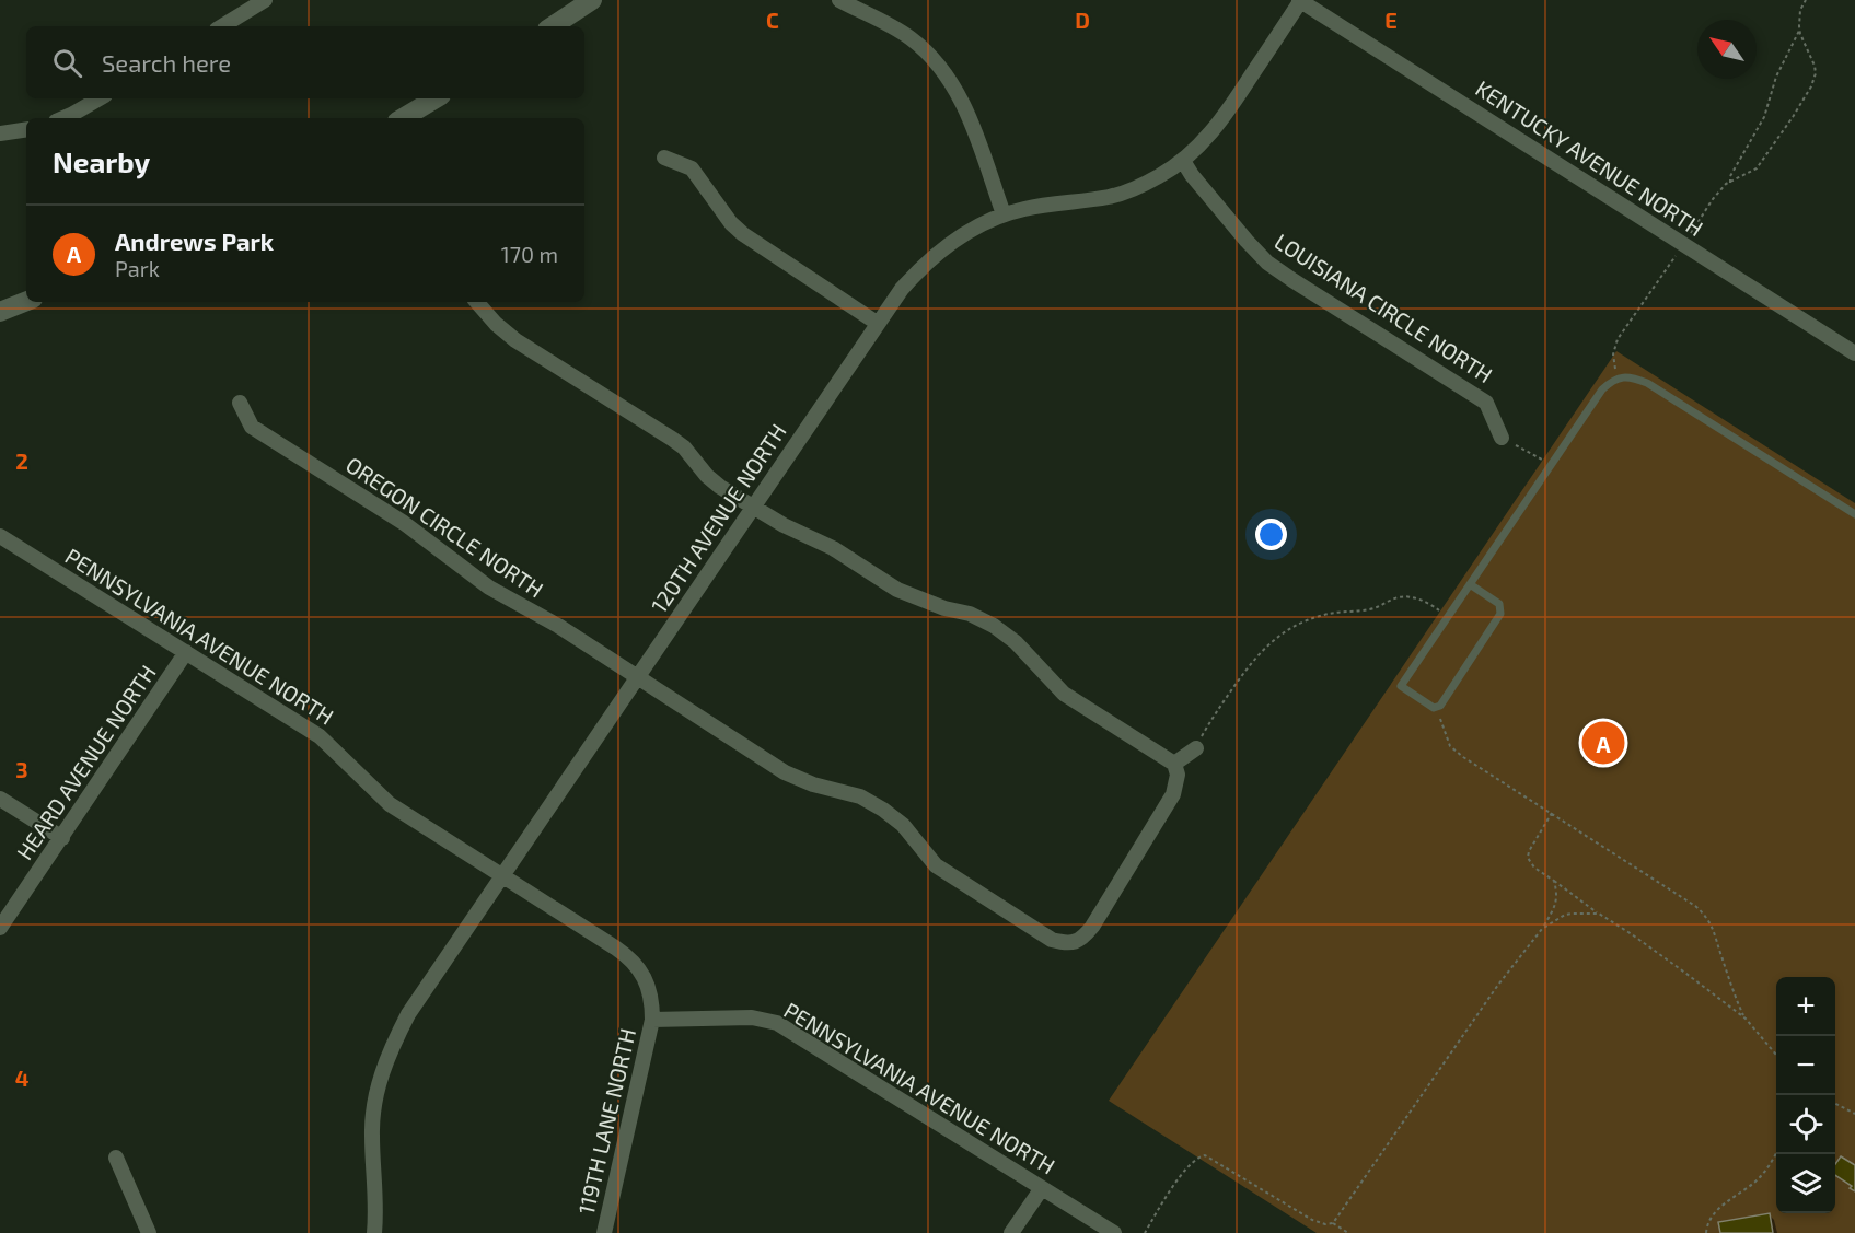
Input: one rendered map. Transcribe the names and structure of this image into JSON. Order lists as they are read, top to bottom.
{
  "streets": {
    "street": [
      "KENTUCKY AVENUE NORTH",
      "LOUISIANA CIRCLE NORTH",
      "120TH AVENUE NORTH",
      "OREGON CIRCLE NORTH",
      "PENNSYLVANIA AVENUE NORTH",
      "HEARD AVENUE NORTH",
      "119TH LANE NORTH"
    ]
  },
  "crossings": [
    ["KENTUCKY AVENUE NORTH", "120TH AVENUE NORTH"],
    ["LOUISIANA CIRCLE NORTH", "120TH AVENUE NORTH"],
    ["120TH AVENUE NORTH", "OREGON CIRCLE NORTH"],
    ["120TH AVENUE NORTH", "PENNSYLVANIA AVENUE NORTH"],
    ["PENNSYLVANIA AVENUE NORTH", "HEARD AVENUE NORTH"],
    ["PENNSYLVANIA AVENUE NORTH", "119TH LANE NORTH"]
  ],
  "north": "top left",
  "page": {
    "search": "Search here",
    "heading": "Nearby",
    "list": [
      {
        "mark": "A",
        "name": "Andrews Park",
        "note": "Park",
        "value": "170 m"
      }
    ],
    "pins": "A",
    "map_buttons": ["+", "−"]
  },
  "grid": {
    "columns": ["C", "D", "E"],
    "rows": ["2", "3", "4"]
  }
}
